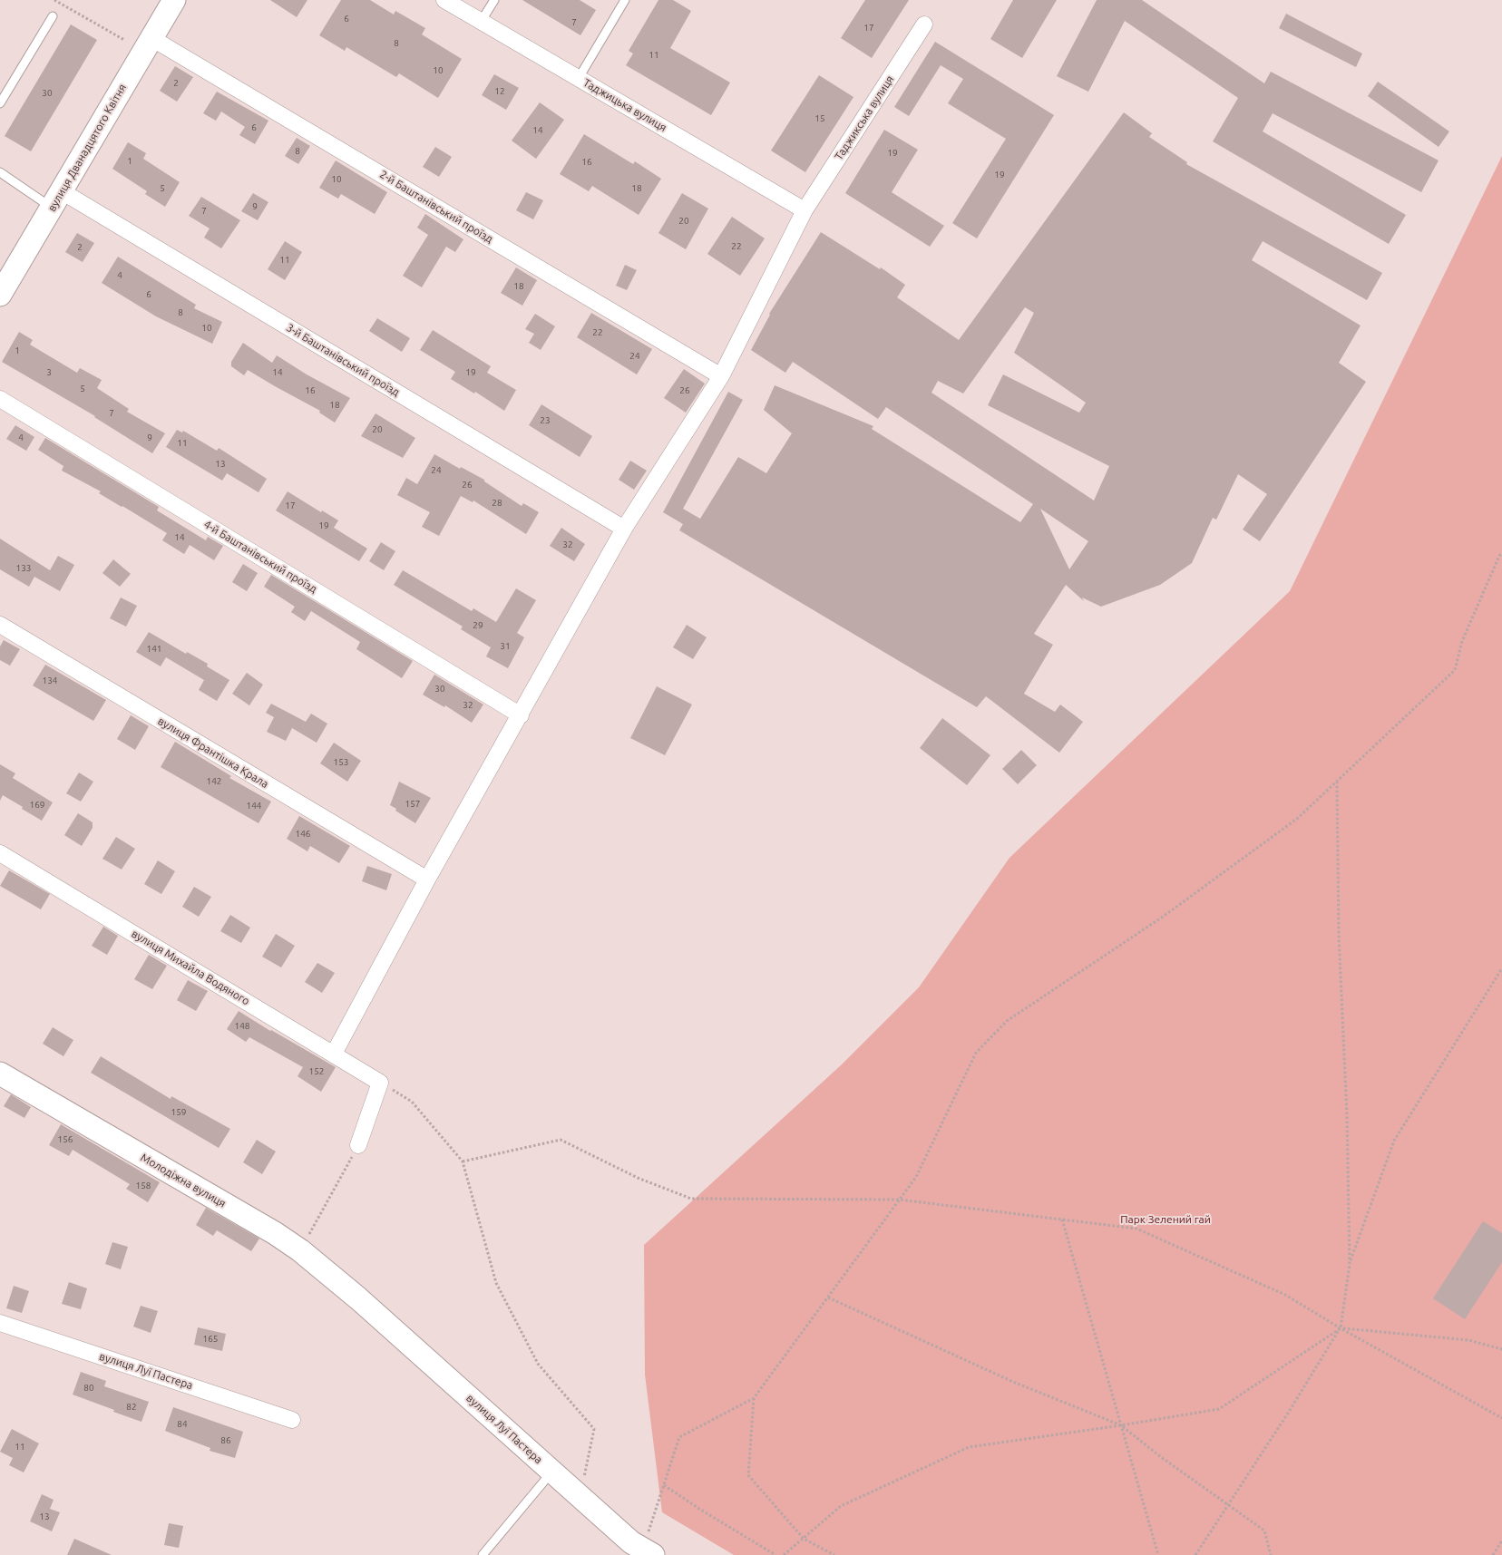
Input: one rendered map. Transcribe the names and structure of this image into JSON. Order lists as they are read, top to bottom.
{
  "streets": {
    "street": [
      "Таджицька вулиця",
      "Таджикська вулиця",
      "вулиця Дванадцятого Квітня",
      "2-й Баштанівський проїзд",
      "3-й Баштанівський проїзд",
      "4-й Баштанівський проїзд",
      "вулиця Франтішка Крала",
      "вулиця Михайла Водяного",
      "Молодіжна вулиця",
      "вулиця Луї Пастера"
    ]
  },
  "crossings": [
    ["Таджицька вулиця", "Таджикська вулиця"],
    ["Таджикська вулиця", "2-й Баштанівський проїзд"],
    ["Таджикська вулиця", "3-й Баштанівський проїзд"],
    ["Таджикська вулиця", "4-й Баштанівський проїзд"],
    ["Таджикська вулиця", "вулиця Франтішка Крала"],
    ["Таджикська вулиця", "вулиця Михайла Водяного"],
    ["вулиця Дванадцятого Квітня", "2-й Баштанівський проїзд"],
    ["вулиця Дванадцятого Квітня", "3-й Баштанівський проїзд"],
    ["Молодіжна вулиця", "вулиця Луї Пастера"]
  ],
  "parks": ["Парк Зелений гай"],
  "house_numbers": [
    "6",
    "7",
    "17",
    "8",
    "11",
    "10",
    "2",
    "12",
    "30",
    "15",
    "6",
    "14",
    "8",
    "19",
    "1",
    "16",
    "19",
    "10",
    "5",
    "18",
    "9",
    "7",
    "20",
    "22",
    "2",
    "11",
    "4",
    "18",
    "6",
    "8",
    "10",
    "22",
    "1",
    "24",
    "3",
    "14",
    "19",
    "5",
    "16",
    "26",
    "18",
    "7",
    "23",
    "20",
    "4",
    "9",
    "11",
    "13",
    "24",
    "26",
    "28",
    "17",
    "19",
    "14",
    "32",
    "133",
    "29",
    "31",
    "141",
    "134",
    "30",
    "32",
    "153",
    "142",
    "157",
    "169",
    "144",
    "146",
    "148",
    "152",
    "159",
    "156",
    "158",
    "165",
    "80",
    "82",
    "84",
    "86",
    "11",
    "13"
  ]
}
